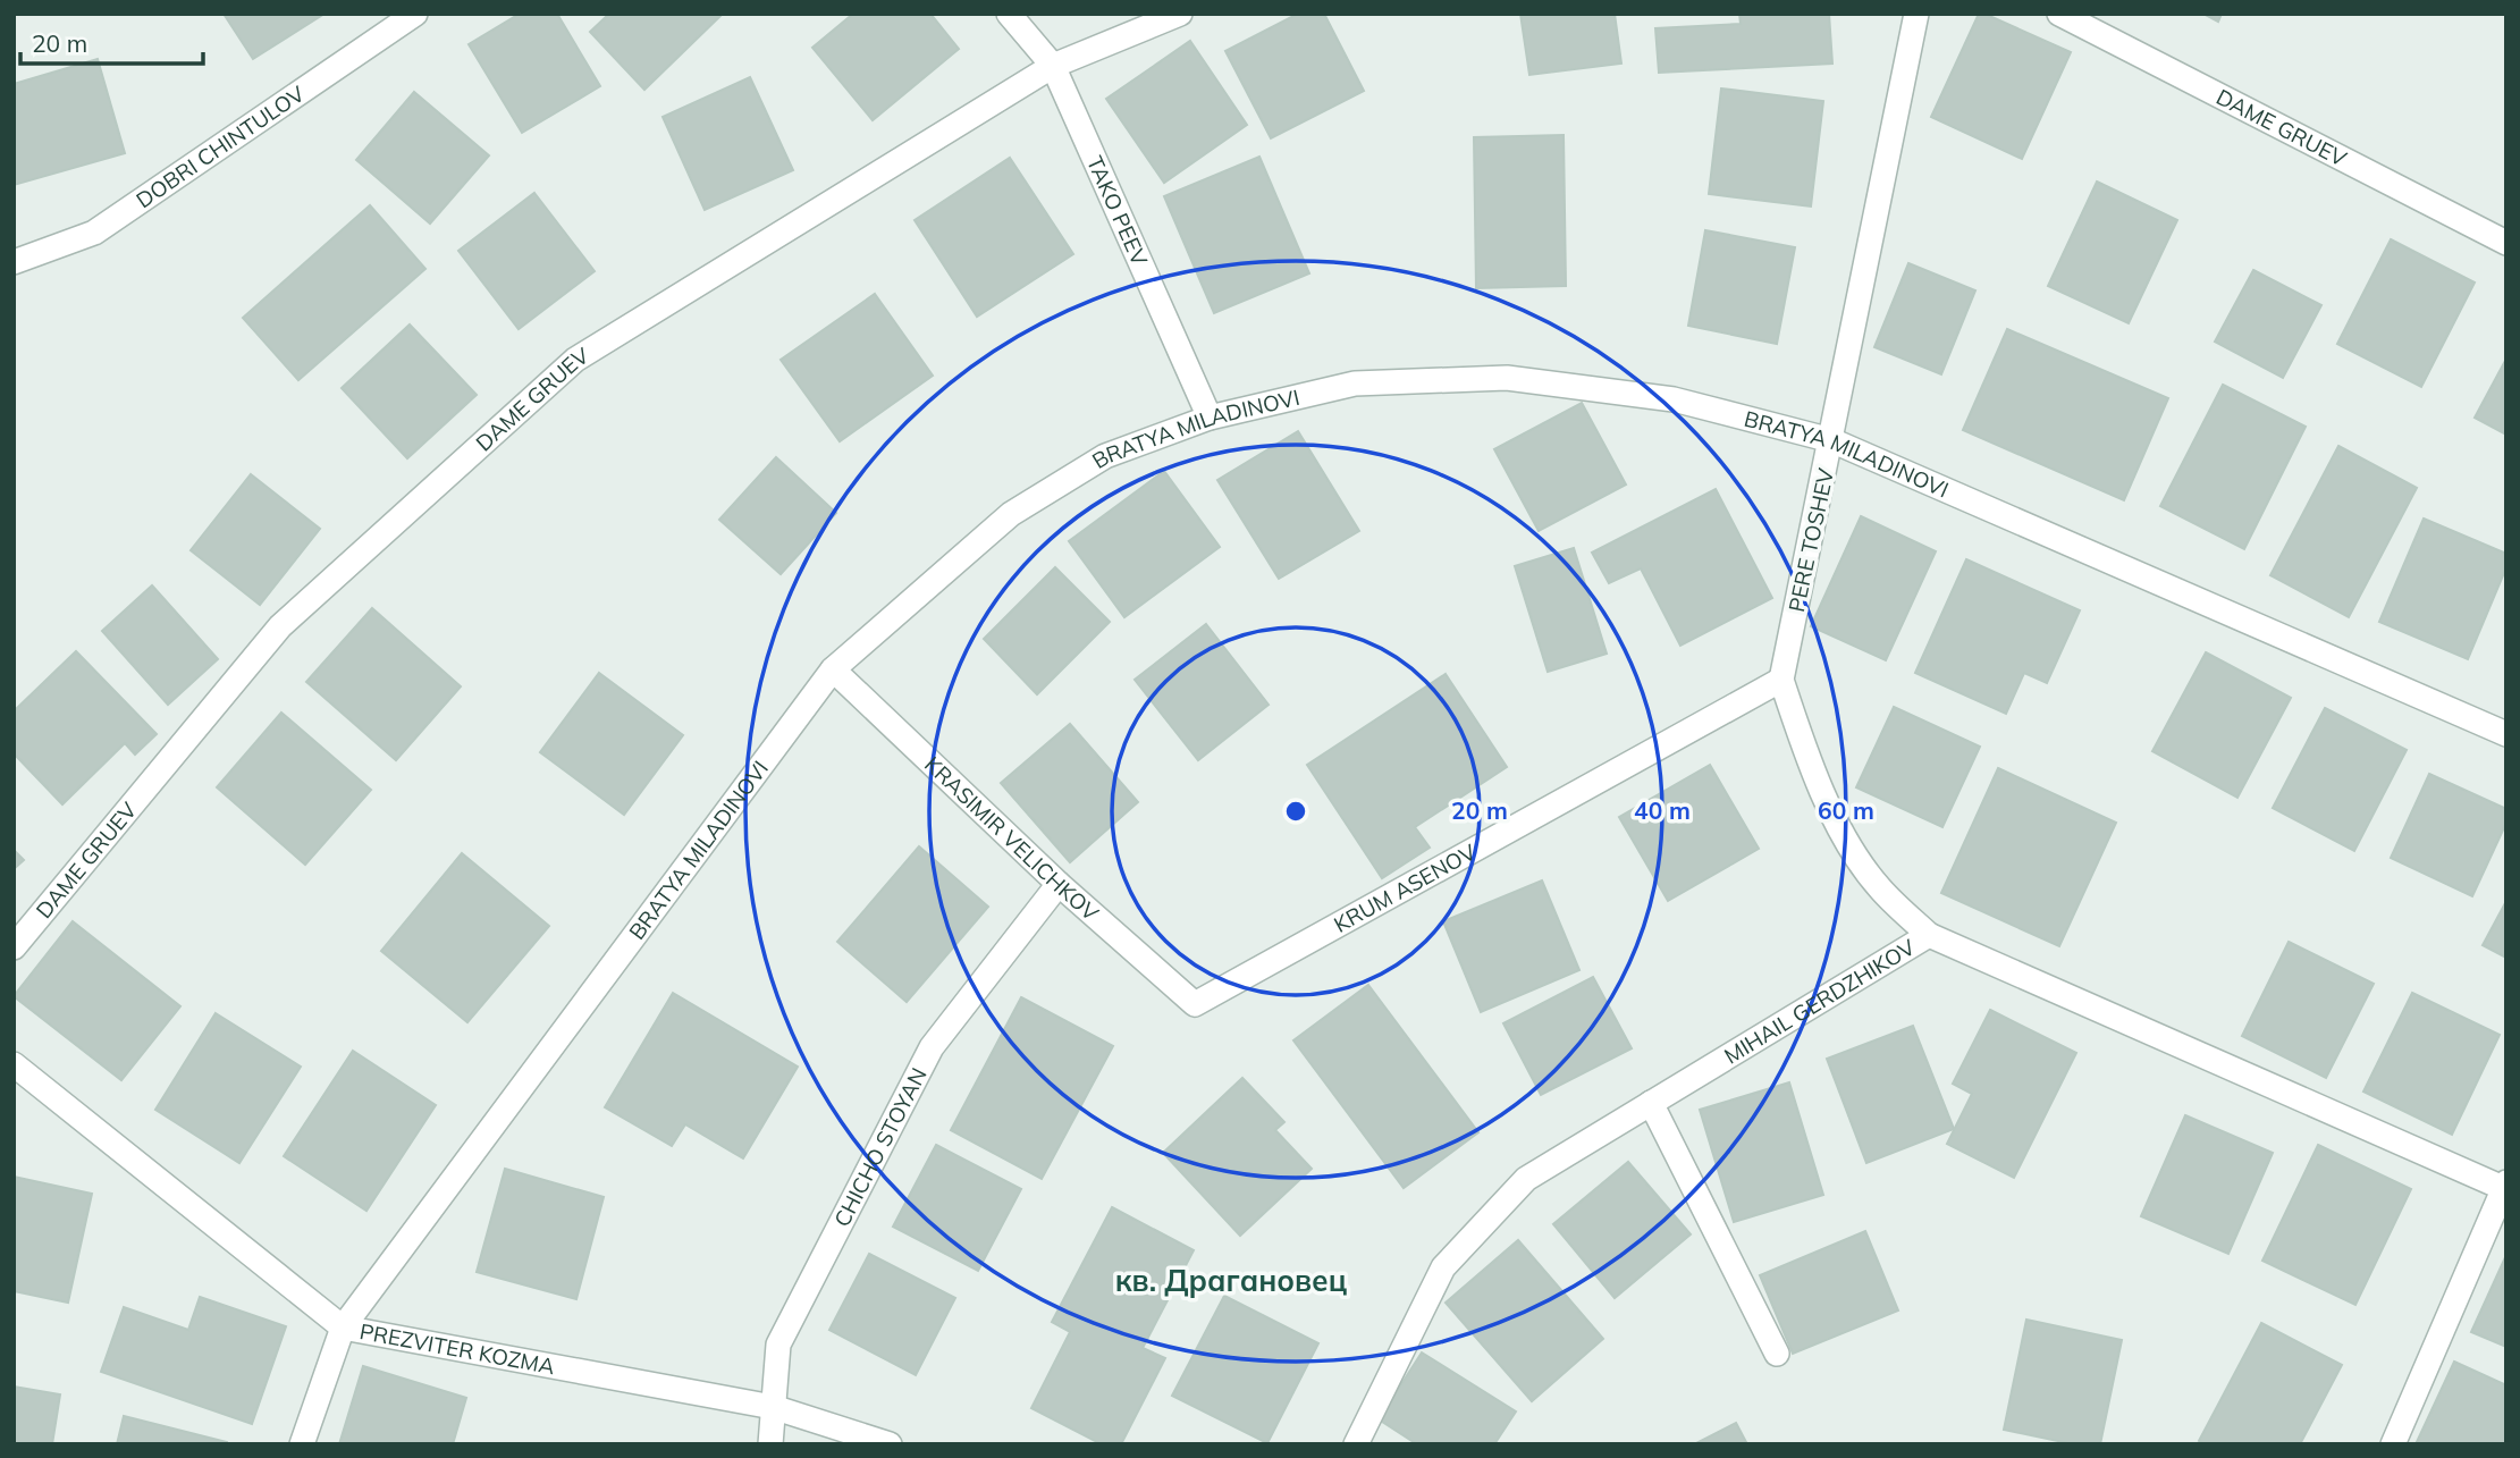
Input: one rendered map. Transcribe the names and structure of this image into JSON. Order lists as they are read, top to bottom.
{
  "streets": {
    "street": [
      "DAME GRUEV",
      "DOBRI CHINTULOV",
      "TAKO PEEV",
      "BRATYA MILADINOVI",
      "PERE TOSHEV",
      "KRASIMIR VELICHKOV",
      "KRUM ASENOV",
      "MIHAIL GERDZHIKOV",
      "CHICHO STOYAN",
      "PREZVITER KOZMA"
    ]
  },
  "crossings": [
    ["DAME GRUEV", "TAKO PEEV"],
    ["TAKO PEEV", "BRATYA MILADINOVI"],
    ["BRATYA MILADINOVI", "PERE TOSHEV"],
    ["BRATYA MILADINOVI", "KRASIMIR VELICHKOV"],
    ["BRATYA MILADINOVI", "PREZVITER KOZMA"],
    ["PERE TOSHEV", "KRUM ASENOV"],
    ["KRASIMIR VELICHKOV", "KRUM ASENOV"],
    ["KRASIMIR VELICHKOV", "CHICHO STOYAN"],
    ["CHICHO STOYAN", "PREZVITER KOZMA"]
  ],
  "districts": ["кв. Драгановец"],
  "scale_bar": "20 m",
  "rings": ["20 m", "40 m", "60 m"]
}
